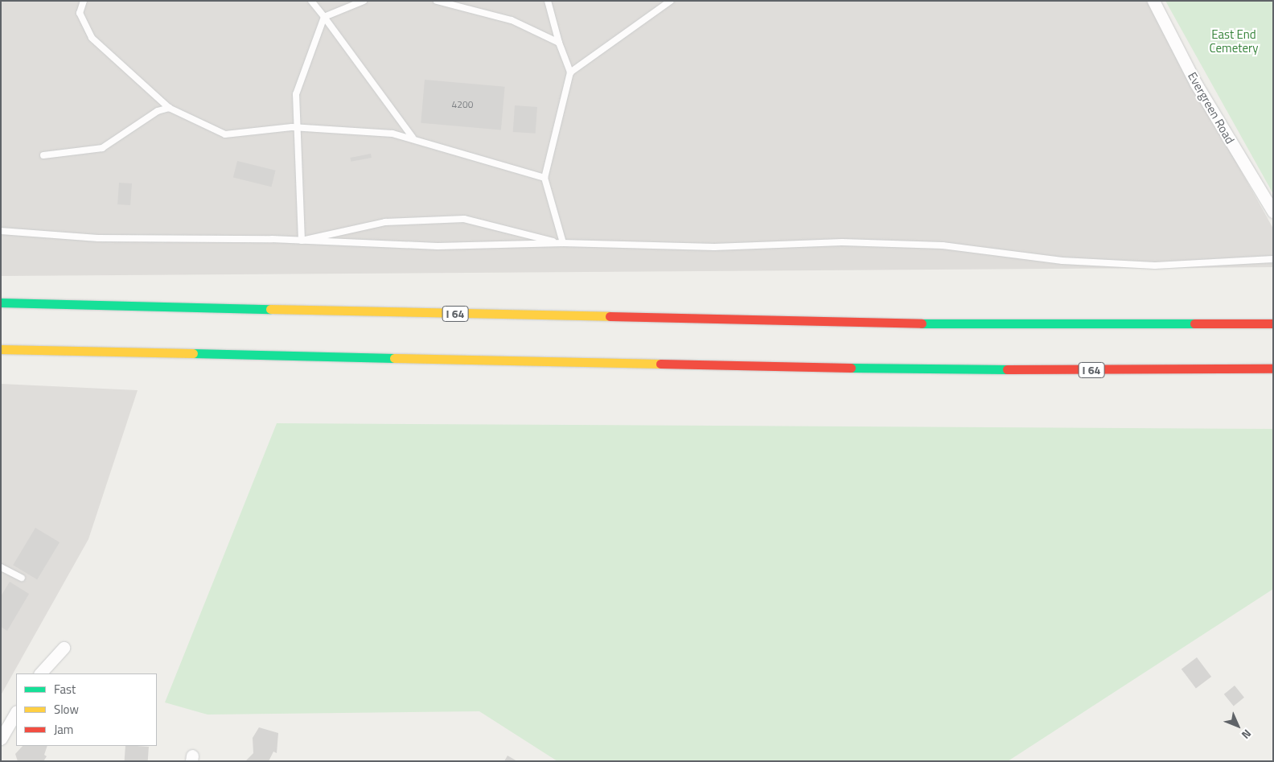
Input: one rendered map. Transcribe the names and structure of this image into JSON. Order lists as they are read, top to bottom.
{
  "streets": {
    "highway": ["I 64"],
    "street": ["Evergreen Road"]
  },
  "parks": ["East End Cemetery"],
  "house_numbers": ["4200"],
  "legend": ["Fast", "Slow", "Jam"],
  "north": "bottom right"
}
